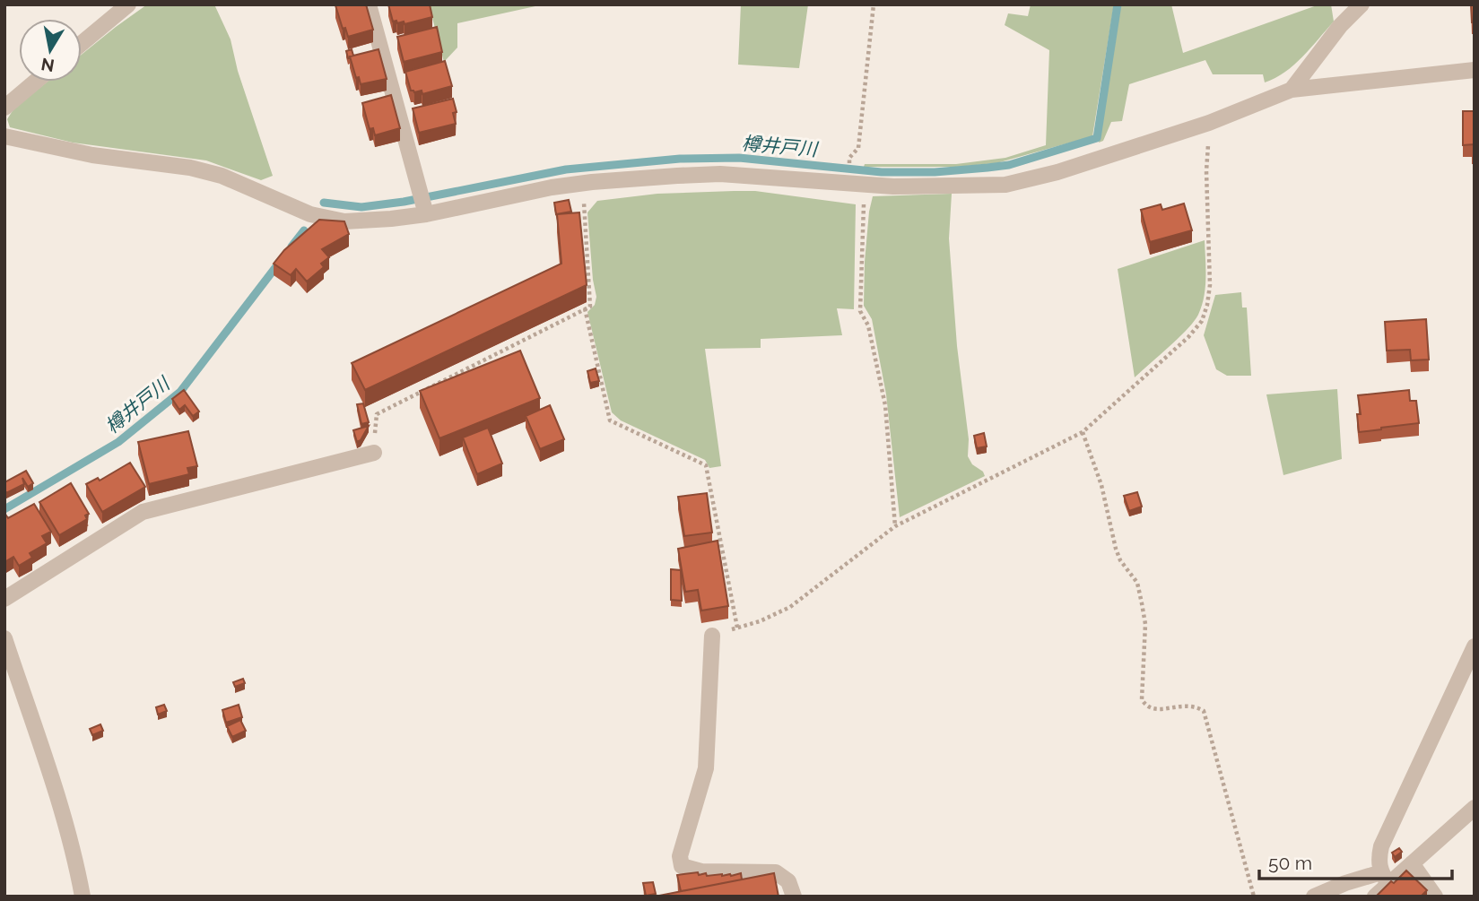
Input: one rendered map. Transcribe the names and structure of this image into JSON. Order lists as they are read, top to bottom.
{
  "water": ["樽井戸川"],
  "scale_bar": "50 m",
  "north": "bottom"
}
